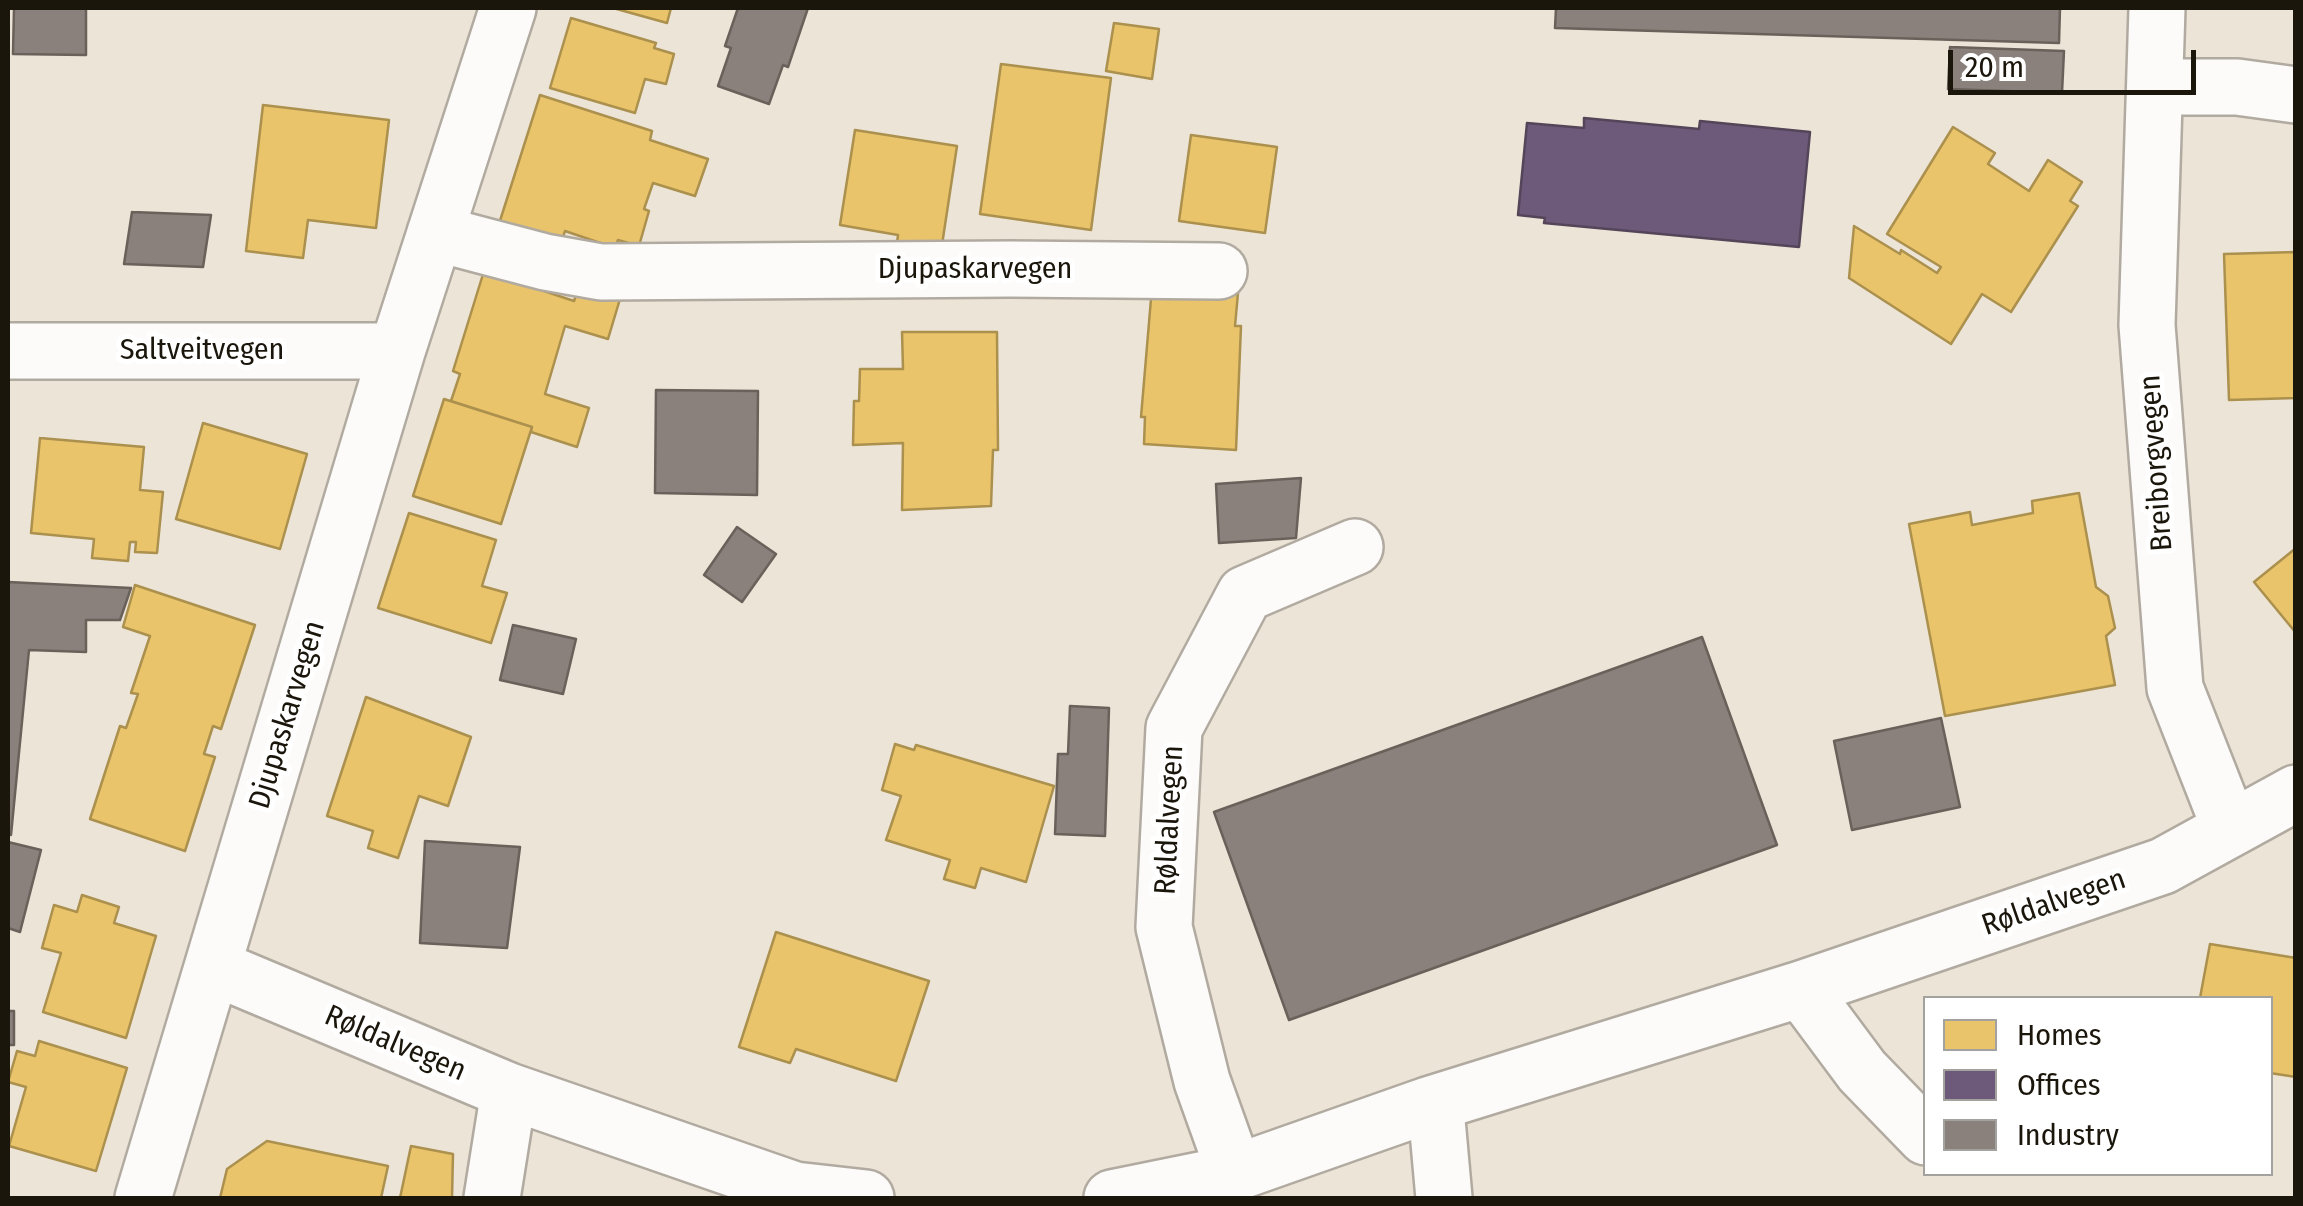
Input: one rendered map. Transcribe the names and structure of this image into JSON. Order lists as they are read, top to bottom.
{
  "streets": {
    "street": [
      "Djupaskarvegen",
      "Saltveitvegen",
      "Breiborgvegen",
      "Røldalvegen"
    ]
  },
  "crossings": [
    ["Djupaskarvegen", "Saltveitvegen"],
    ["Djupaskarvegen", "Røldalvegen"],
    ["Breiborgvegen", "Røldalvegen"]
  ],
  "legend": ["Homes", "Offices", "Industry"],
  "scale_bar": "20 m"
}
